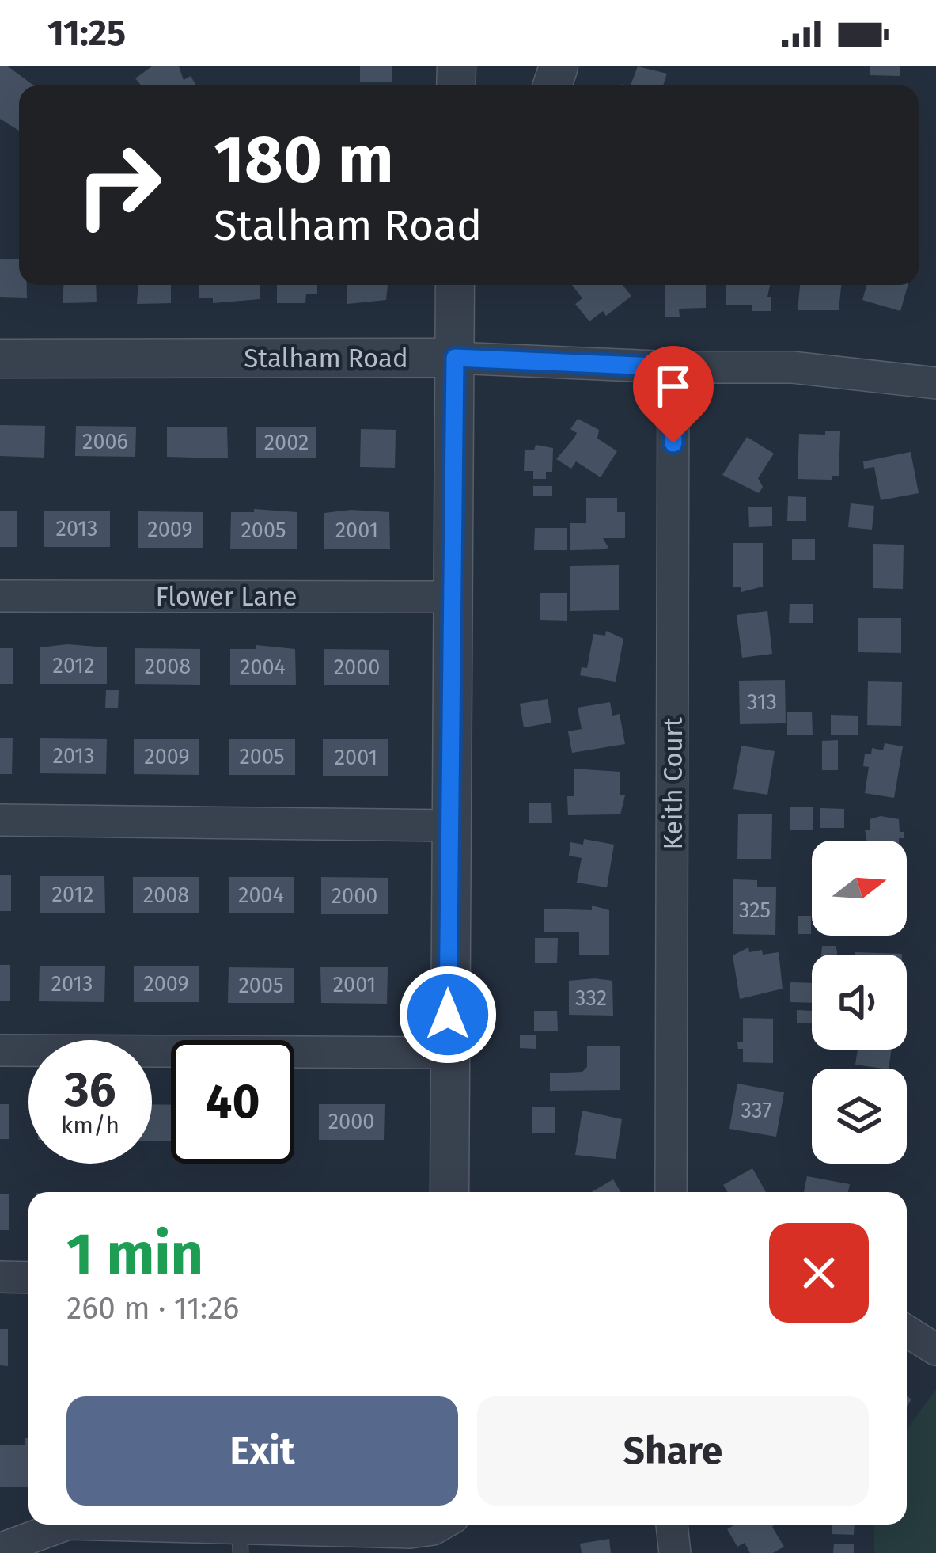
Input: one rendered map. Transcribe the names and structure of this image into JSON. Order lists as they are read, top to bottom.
{
  "streets": {
    "street": ["Stalham Road", "Flower Lane", "Keith Court"]
  },
  "crossings": [
    ["Stalham Road", "Keith Court"]
  ],
  "house_numbers": [
    "2006",
    "2002",
    "2013",
    "2009",
    "2005",
    "2001",
    "2012",
    "2008",
    "2004",
    "2000",
    "313",
    "2013",
    "2009",
    "2005",
    "2001",
    "2012",
    "2008",
    "2004",
    "2000",
    "325",
    "2013",
    "2009",
    "2001",
    "2005",
    "332",
    "337",
    "2000"
  ],
  "north": "right",
  "page": {
    "status": "11:25",
    "turn": ["180 m", "Stalham Road"],
    "speed": "36 km/h",
    "limit": "40",
    "heading": ["1 min", "260 m · 11:26"],
    "buttons": ["Exit", "Share"]
  }
}
